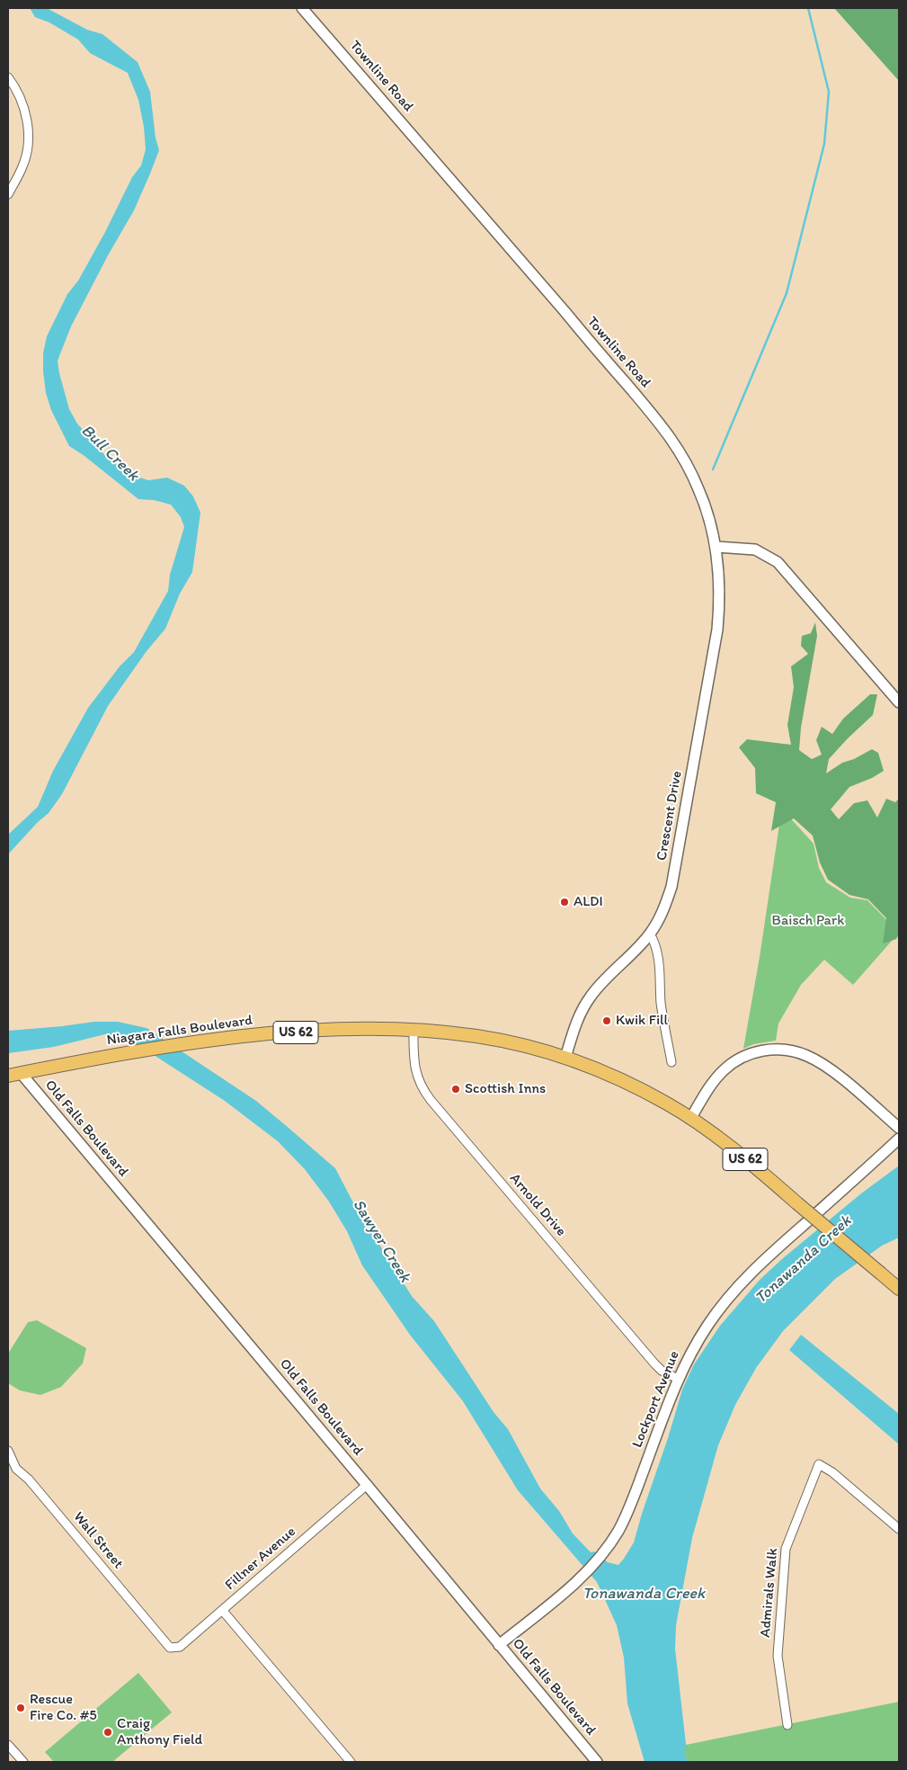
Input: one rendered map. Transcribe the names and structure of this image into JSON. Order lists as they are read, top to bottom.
{
  "streets": {
    "main road": ["Niagara Falls Boulevard", "US 62"],
    "street": [
      "Townline Road",
      "Crescent Drive",
      "Old Falls Boulevard",
      "Arnold Drive",
      "Lockport Avenue",
      "Wall Street",
      "Fillner Avenue",
      "Admirals Walk"
    ]
  },
  "crossings": [
    ["Townline Road", "Crescent Drive"],
    ["Crescent Drive", "Niagara Falls Boulevard"],
    ["Niagara Falls Boulevard", "Old Falls Boulevard"],
    ["Niagara Falls Boulevard", "Arnold Drive"],
    ["Old Falls Boulevard", "Lockport Avenue"],
    ["Old Falls Boulevard", "Fillner Avenue"],
    ["Arnold Drive", "Lockport Avenue"],
    ["Wall Street", "Fillner Avenue"]
  ],
  "water": ["Bull Creek", "Sawyer Creek", "Tonawanda Creek"],
  "parks": ["Baisch Park"],
  "places": [
    "ALDI",
    "Kwik Fill",
    "Scottish Inns",
    "Rescue Fire Co. #5",
    "Craig Anthony Field"
  ]
}
